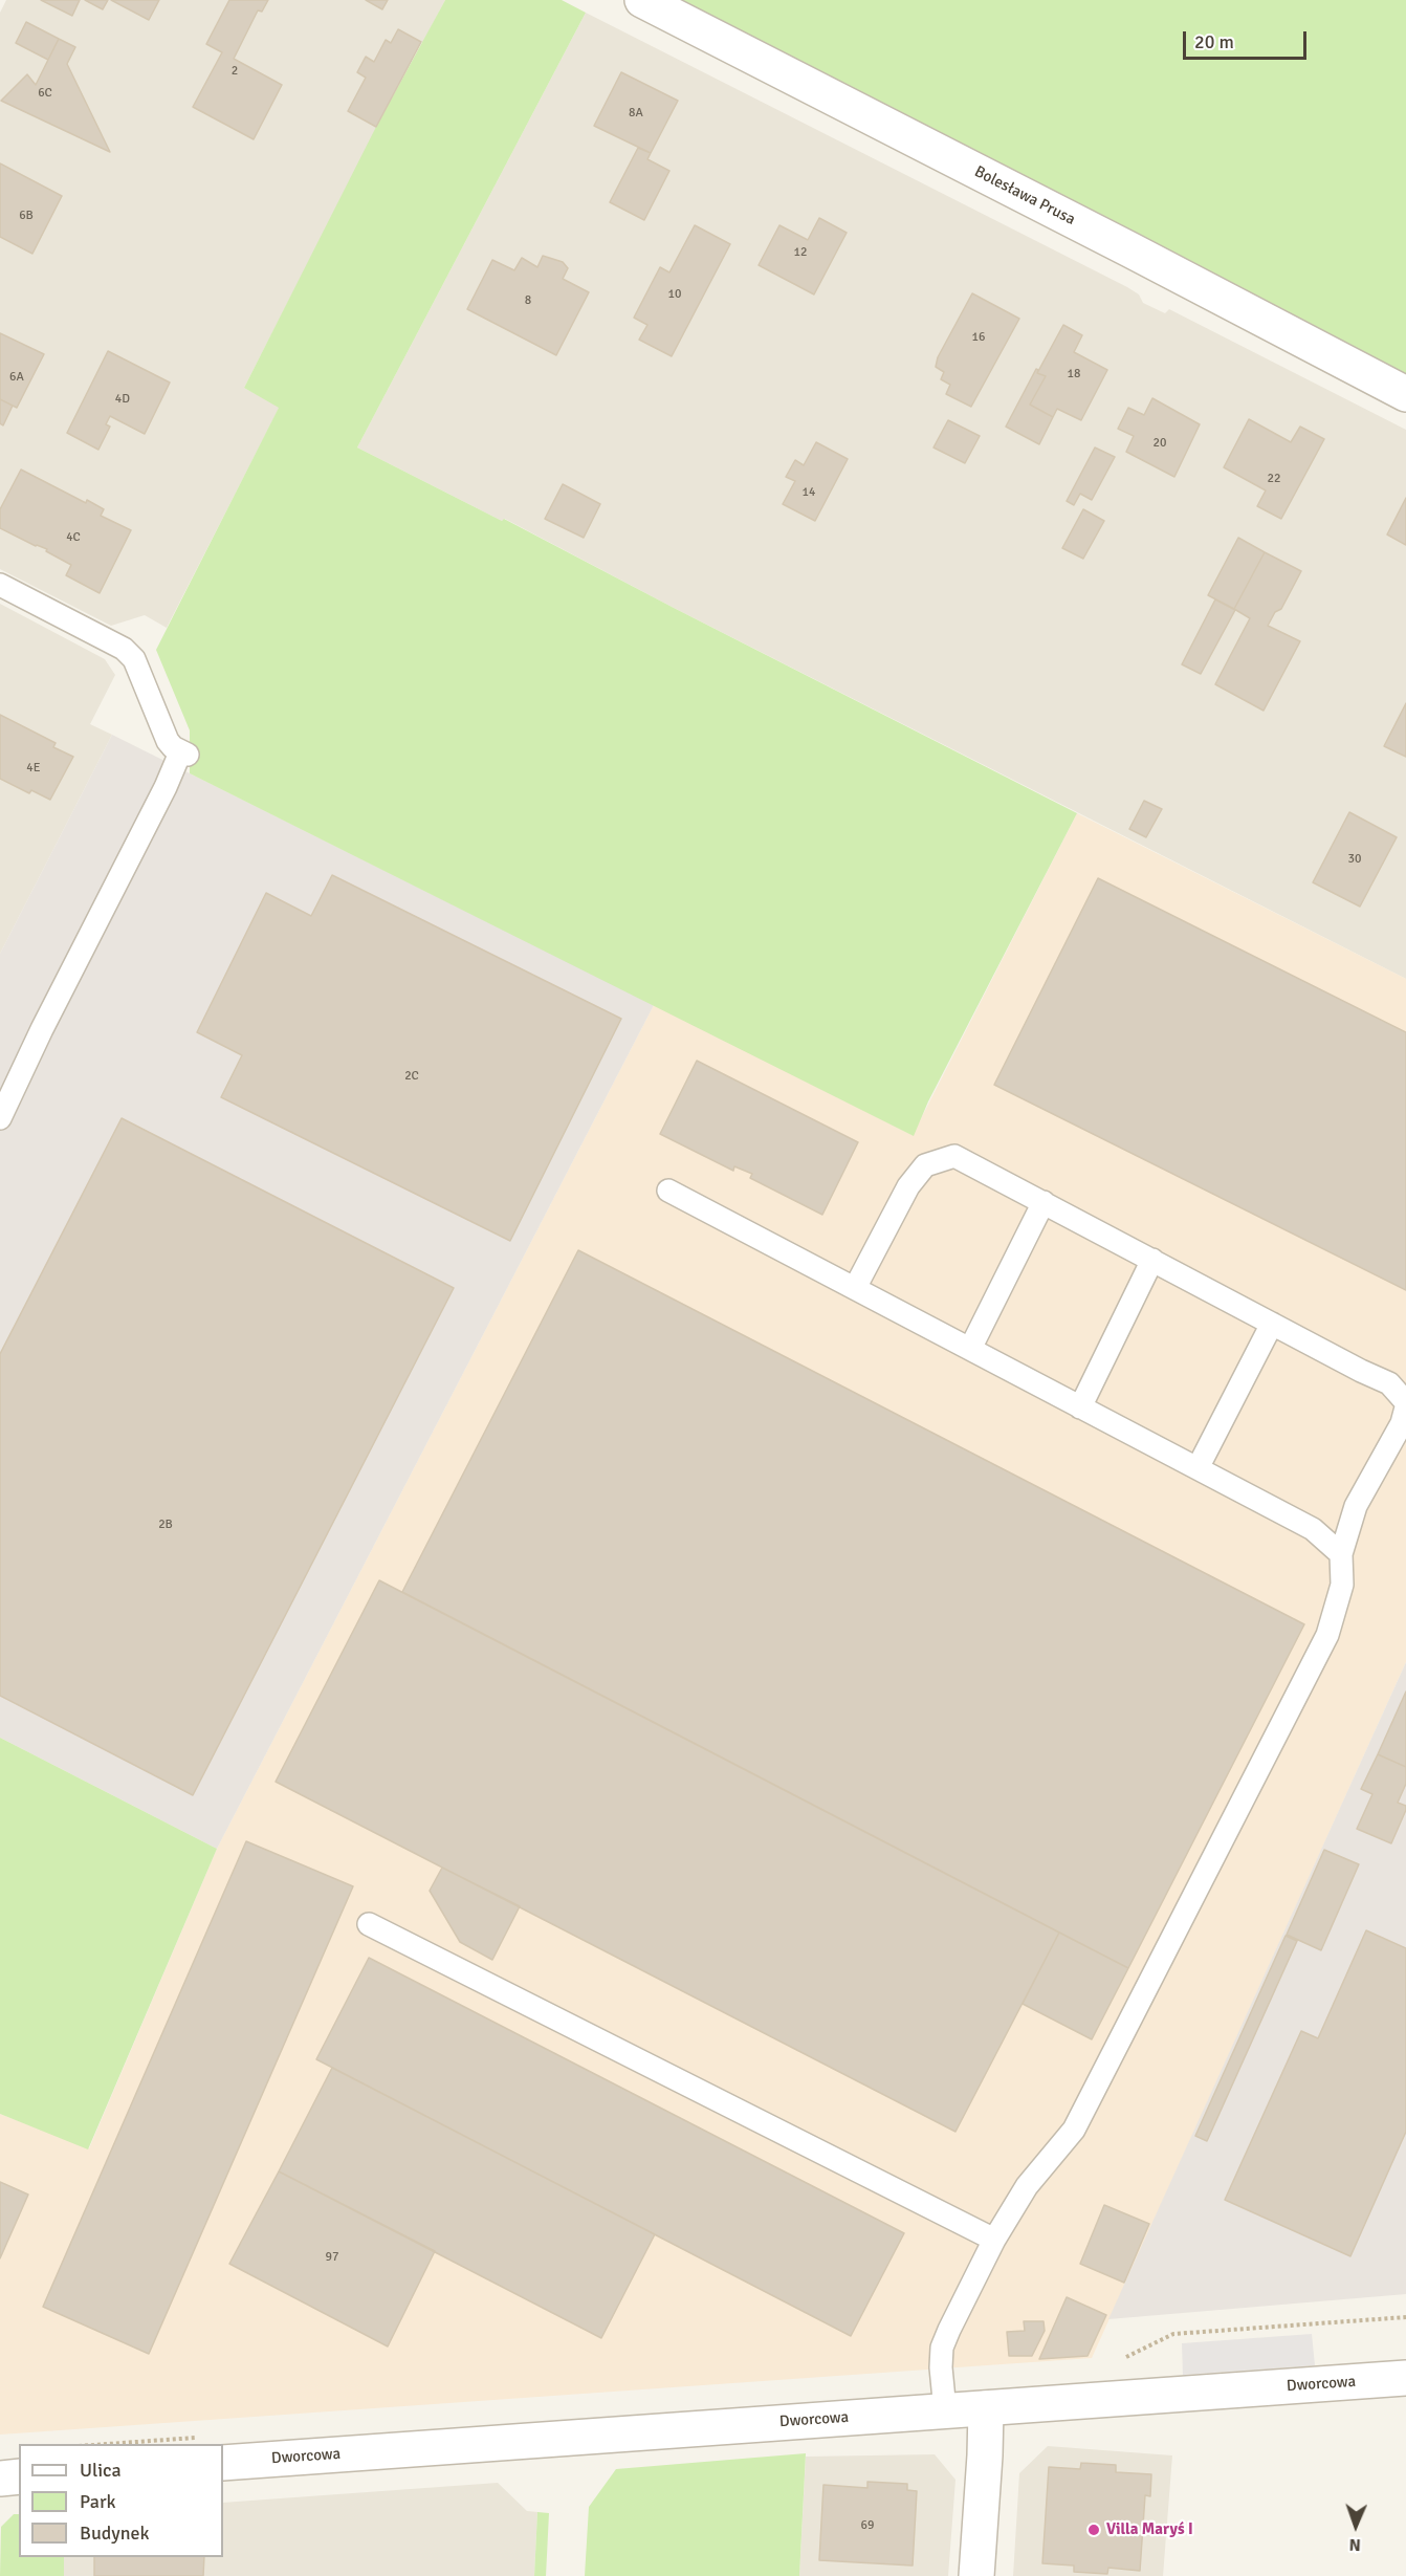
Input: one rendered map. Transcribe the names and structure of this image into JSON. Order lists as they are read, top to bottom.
{
  "streets": {
    "street": ["Bolesława Prusa", "Dworcowa"]
  },
  "places": ["Villa Maryś I"],
  "house_numbers": [
    "2",
    "6C",
    "8A",
    "6B",
    "12",
    "10",
    "8",
    "16",
    "18",
    "6A",
    "4D",
    "20",
    "22",
    "14",
    "4C",
    "4E",
    "30",
    "2C",
    "2B",
    "97",
    "69"
  ],
  "legend": ["Ulica", "Park", "Budynek"],
  "scale_bar": "20 m",
  "north": "bottom"
}
